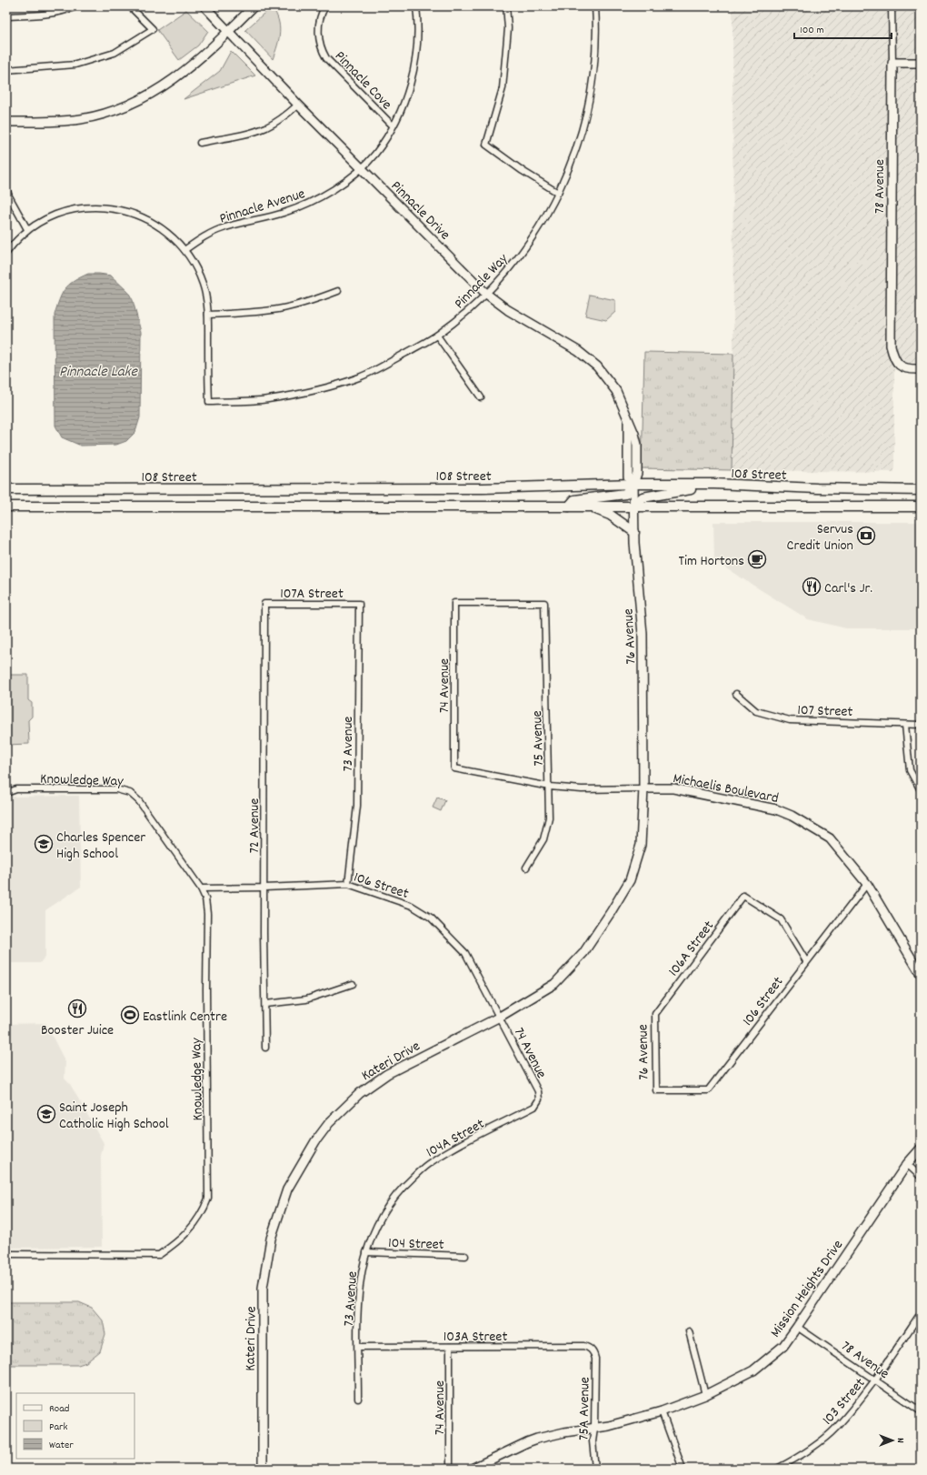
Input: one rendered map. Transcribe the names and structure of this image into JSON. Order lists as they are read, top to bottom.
{
  "streets": {
    "main road": ["108 Street"],
    "street": [
      "Pinnacle Cove",
      "78 Avenue",
      "Pinnacle Avenue",
      "Pinnacle Drive",
      "Pinnacle Way",
      "107A Street",
      "76 Avenue",
      "74 Avenue",
      "107 Street",
      "75 Avenue",
      "73 Avenue",
      "Knowledge Way",
      "Michaelis Boulevard",
      "72 Avenue",
      "106 Street",
      "106A Street",
      "Kateri Drive",
      "104A Street",
      "104 Street",
      "Mission Heights Drive",
      "103A Street",
      "103 Street",
      "75A Avenue"
    ]
  },
  "crossings": [
    ["Pinnacle Cove", "Pinnacle Avenue"],
    ["78 Avenue", "Mission Heights Drive"],
    ["78 Avenue", "103 Street"],
    ["Pinnacle Avenue", "Pinnacle Drive"],
    ["Pinnacle Drive", "Pinnacle Way"],
    ["Pinnacle Drive", "108 Street"],
    ["Pinnacle Drive", "76 Avenue"],
    ["108 Street", "76 Avenue"],
    ["107A Street", "73 Avenue"],
    ["107A Street", "72 Avenue"],
    ["76 Avenue", "Michaelis Boulevard"],
    ["76 Avenue", "106 Street"],
    ["76 Avenue", "106A Street"],
    ["76 Avenue", "Kateri Drive"],
    ["74 Avenue", "75 Avenue"],
    ["74 Avenue", "106 Street"],
    ["74 Avenue", "Kateri Drive"],
    ["74 Avenue", "104A Street"],
    ["74 Avenue", "103A Street"],
    ["73 Avenue", "106 Street"],
    ["73 Avenue", "104A Street"],
    ["73 Avenue", "104 Street"],
    ["73 Avenue", "103A Street"],
    ["Knowledge Way", "106 Street"],
    ["Michaelis Boulevard", "106 Street"],
    ["Michaelis Boulevard", "Kateri Drive"],
    ["72 Avenue", "106 Street"],
    ["106 Street", "106A Street"],
    ["106 Street", "Kateri Drive"],
    ["Mission Heights Drive", "75A Avenue"],
    ["103A Street", "75A Avenue"]
  ],
  "water": ["Pinnacle Lake"],
  "places": {
    "bank": ["Servus Credit Union"],
    "cafe": ["Tim Hortons"],
    "restaurant": ["Carl's Jr.", "Booster Juice"],
    "school or university": ["Charles Spencer High School", "Saint Joseph Catholic High School"],
    "sports": ["Eastlink Centre"]
  },
  "legend": ["Road", "Park", "Water"],
  "scale_bar": "100 m",
  "north": "right"
}
